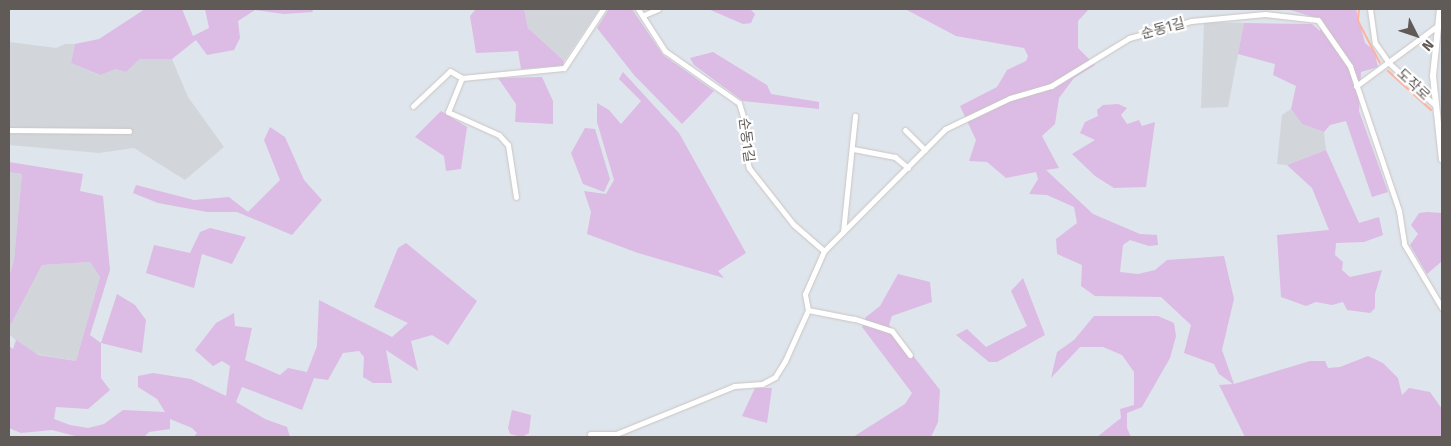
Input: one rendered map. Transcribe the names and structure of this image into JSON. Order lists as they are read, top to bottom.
{
  "streets": {
    "street": ["순동1길", "도작로"]
  },
  "north": "bottom right"
}
